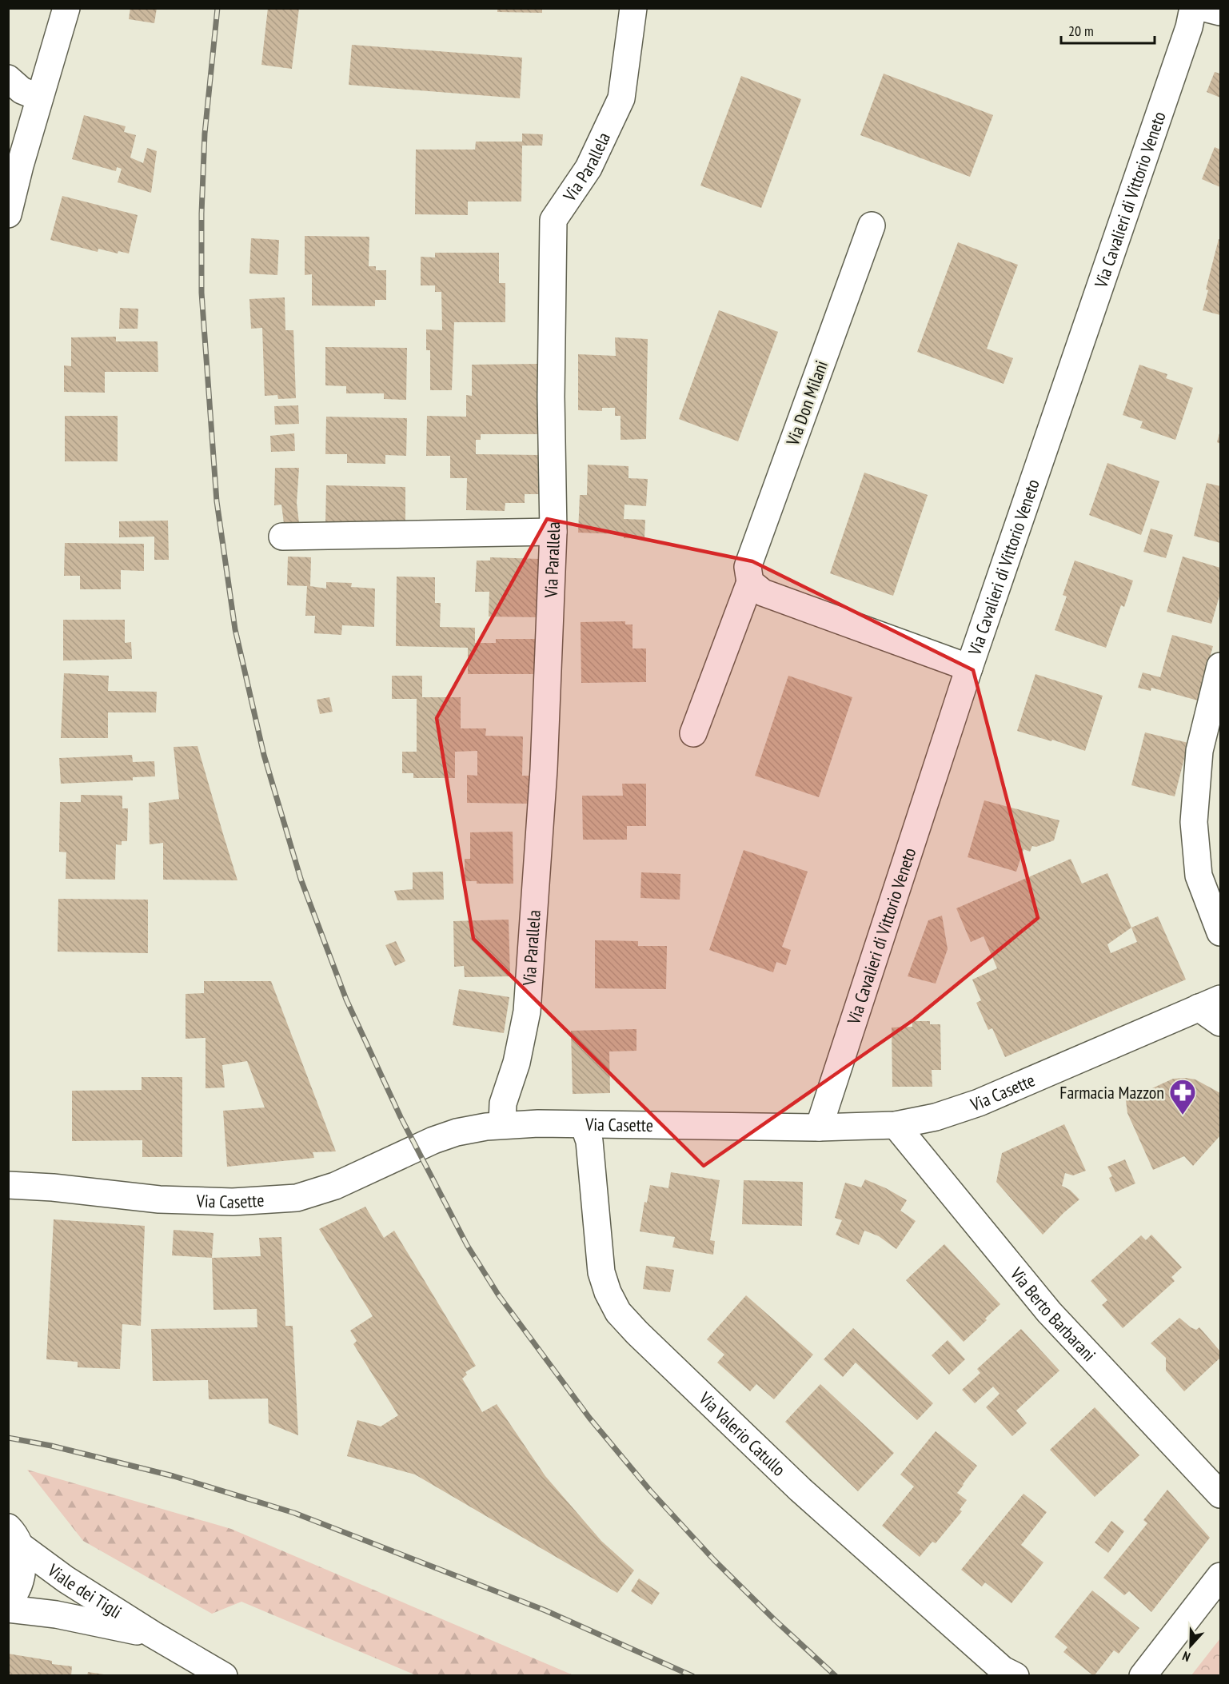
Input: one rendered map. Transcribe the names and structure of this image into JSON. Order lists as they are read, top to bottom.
{
  "streets": {
    "street": [
      "Via Parallela",
      "Via Cavalieri di Vittorio Veneto",
      "Via Don Milani",
      "Via Casette",
      "Via Berto Barbarani",
      "Via Valerio Catullo",
      "Viale dei Tigli"
    ]
  },
  "crossings": [
    ["Via Parallela", "Via Casette"],
    ["Via Cavalieri di Vittorio Veneto", "Via Casette"],
    ["Via Casette", "Via Berto Barbarani"],
    ["Via Casette", "Via Valerio Catullo"]
  ],
  "places": {
    "pharmacy": ["Farmacia Mazzon"]
  },
  "scale_bar": "20 m",
  "north": "bottom"
}
